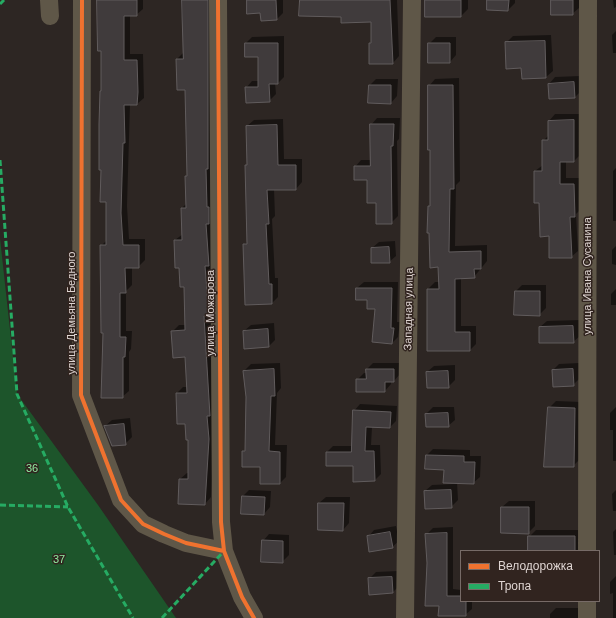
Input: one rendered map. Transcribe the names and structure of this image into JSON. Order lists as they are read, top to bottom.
{
  "streets": {
    "street": [
      "улица Ивана Сусанина",
      "Западная улица",
      "улица Демьяна Бедного",
      "улица Можарова"
    ]
  },
  "crossings": [
    ["улица Демьяна Бедного", "улица Можарова"]
  ],
  "parks": ["36", "37"],
  "legend": ["Велодорожка", "Тропа"]
}
